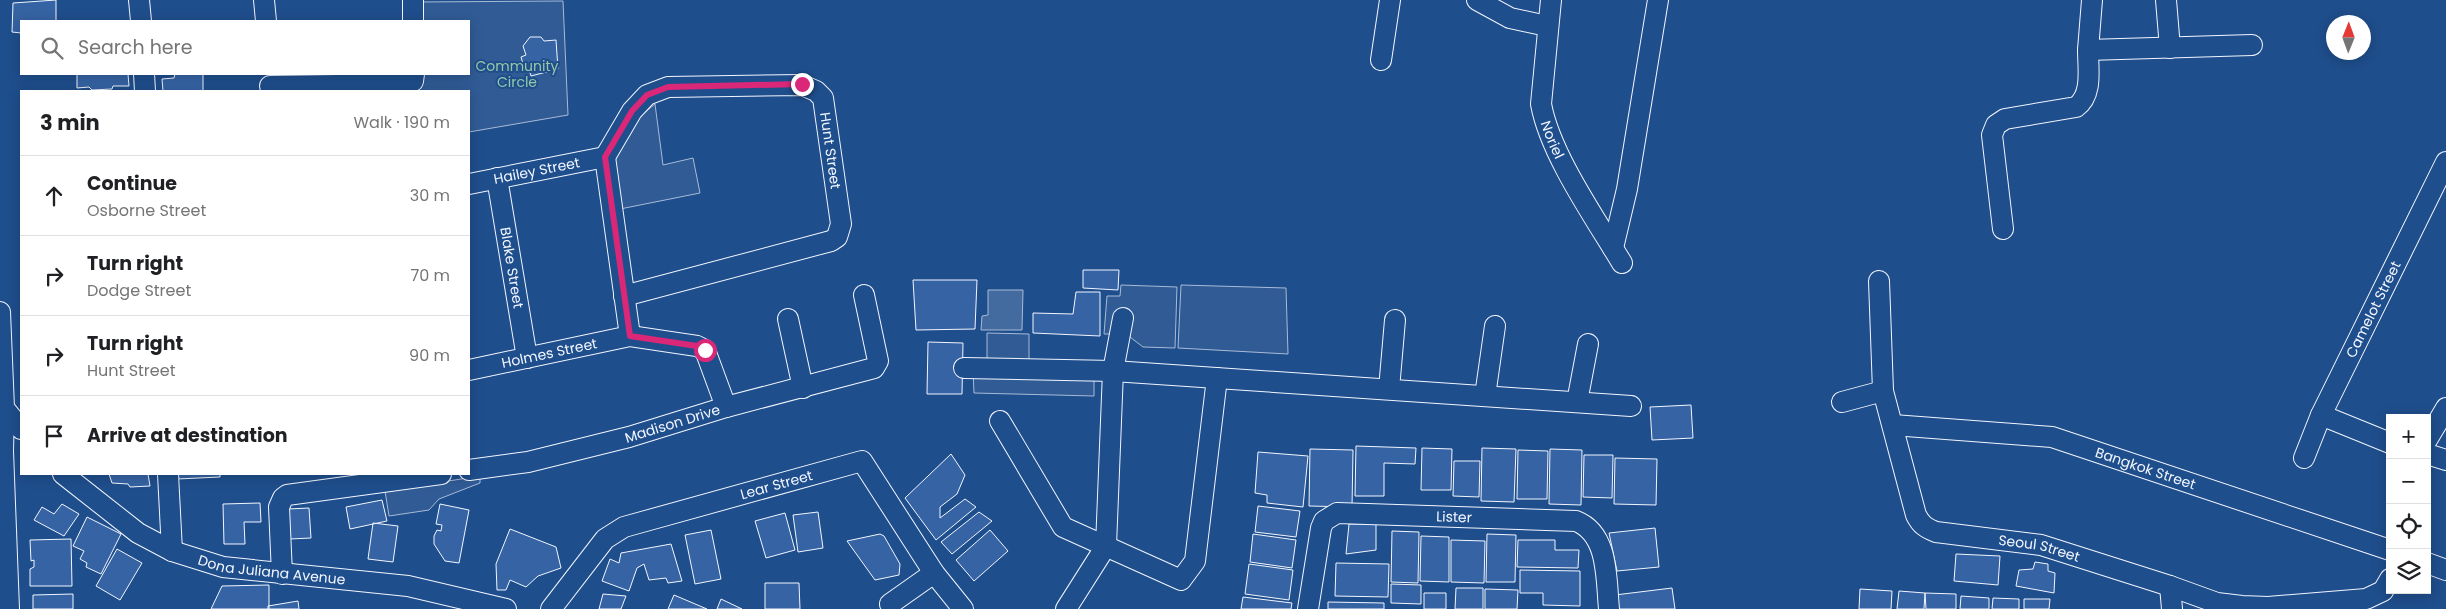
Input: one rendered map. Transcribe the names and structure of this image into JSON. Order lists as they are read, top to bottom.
{
  "streets": {
    "street": [
      "Noriel",
      "Hunt Street",
      "Hailey Street",
      "Blake Street",
      "Camelot Street",
      "Holmes Street",
      "Madison Drive",
      "Bangkok Street",
      "Lear Street",
      "Lister",
      "Seoul Street",
      "Dona Juliana Avenue"
    ]
  },
  "crossings": [
    ["Hunt Street", "Hailey Street"],
    ["Hailey Street", "Blake Street"],
    ["Blake Street", "Holmes Street"],
    ["Bangkok Street", "Seoul Street"]
  ],
  "parks": ["Community Circle"],
  "north": "top",
  "page": {
    "search": "Search here",
    "heading": ["3 min", "Walk · 190 m"],
    "list": [
      ["Continue", "Osborne Street", "30 m"],
      ["Turn right", "Dodge Street", "70 m"],
      ["Turn right", "Hunt Street", "90 m"],
      "Arrive at destination"
    ],
    "map_buttons": ["+", "−"]
  }
}
